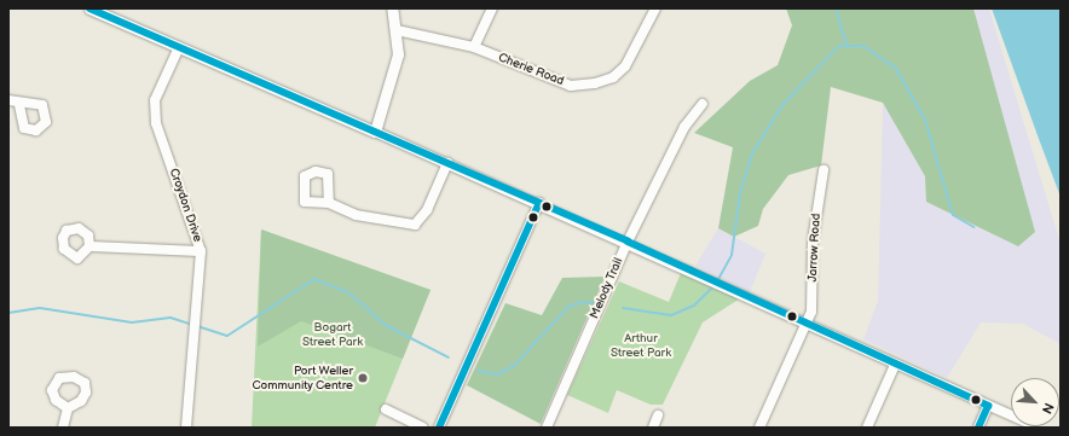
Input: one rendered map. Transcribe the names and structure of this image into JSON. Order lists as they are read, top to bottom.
{
  "streets": {
    "street": [
      "Cherie Road",
      "Croydon Drive",
      "Jarrow Road",
      "Melody Trail"
    ]
  },
  "parks": ["Bogart Street Park", "Arthur Street Park"],
  "places": ["Port Weller Community Centre"],
  "north": "bottom right"
}
